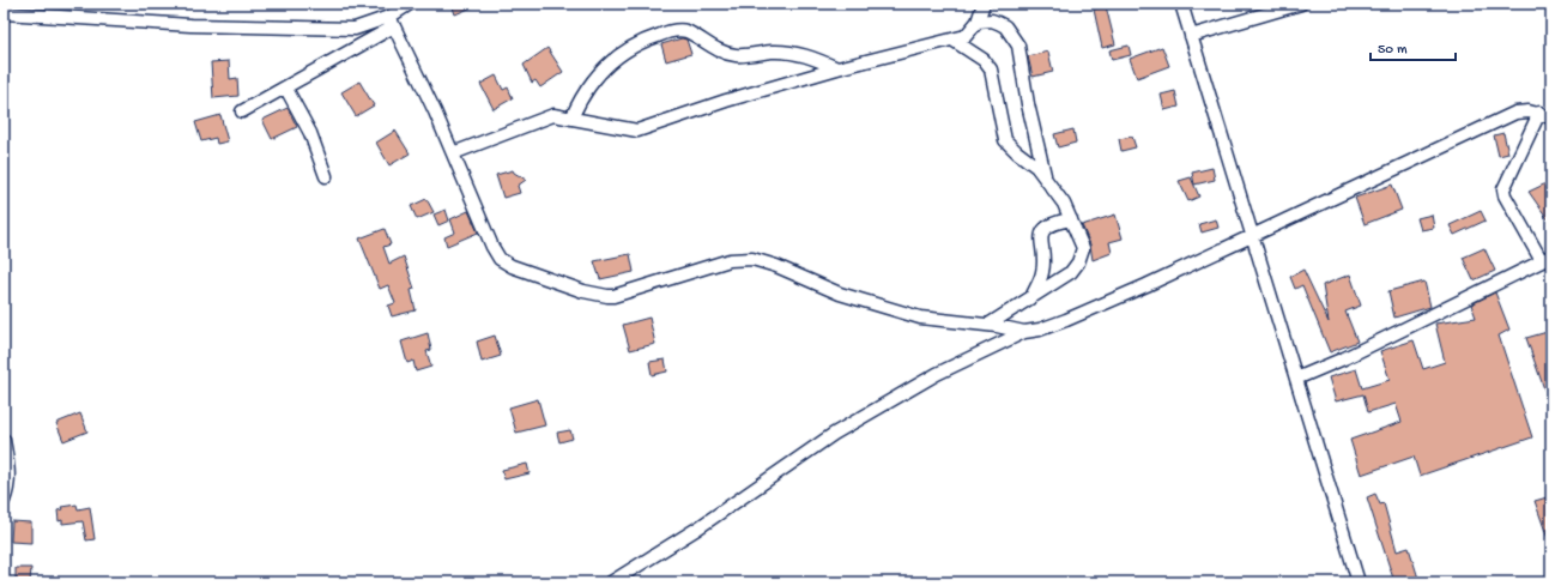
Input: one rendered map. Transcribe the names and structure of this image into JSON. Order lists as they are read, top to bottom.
{
  "scale_bar": "50 m"
}
